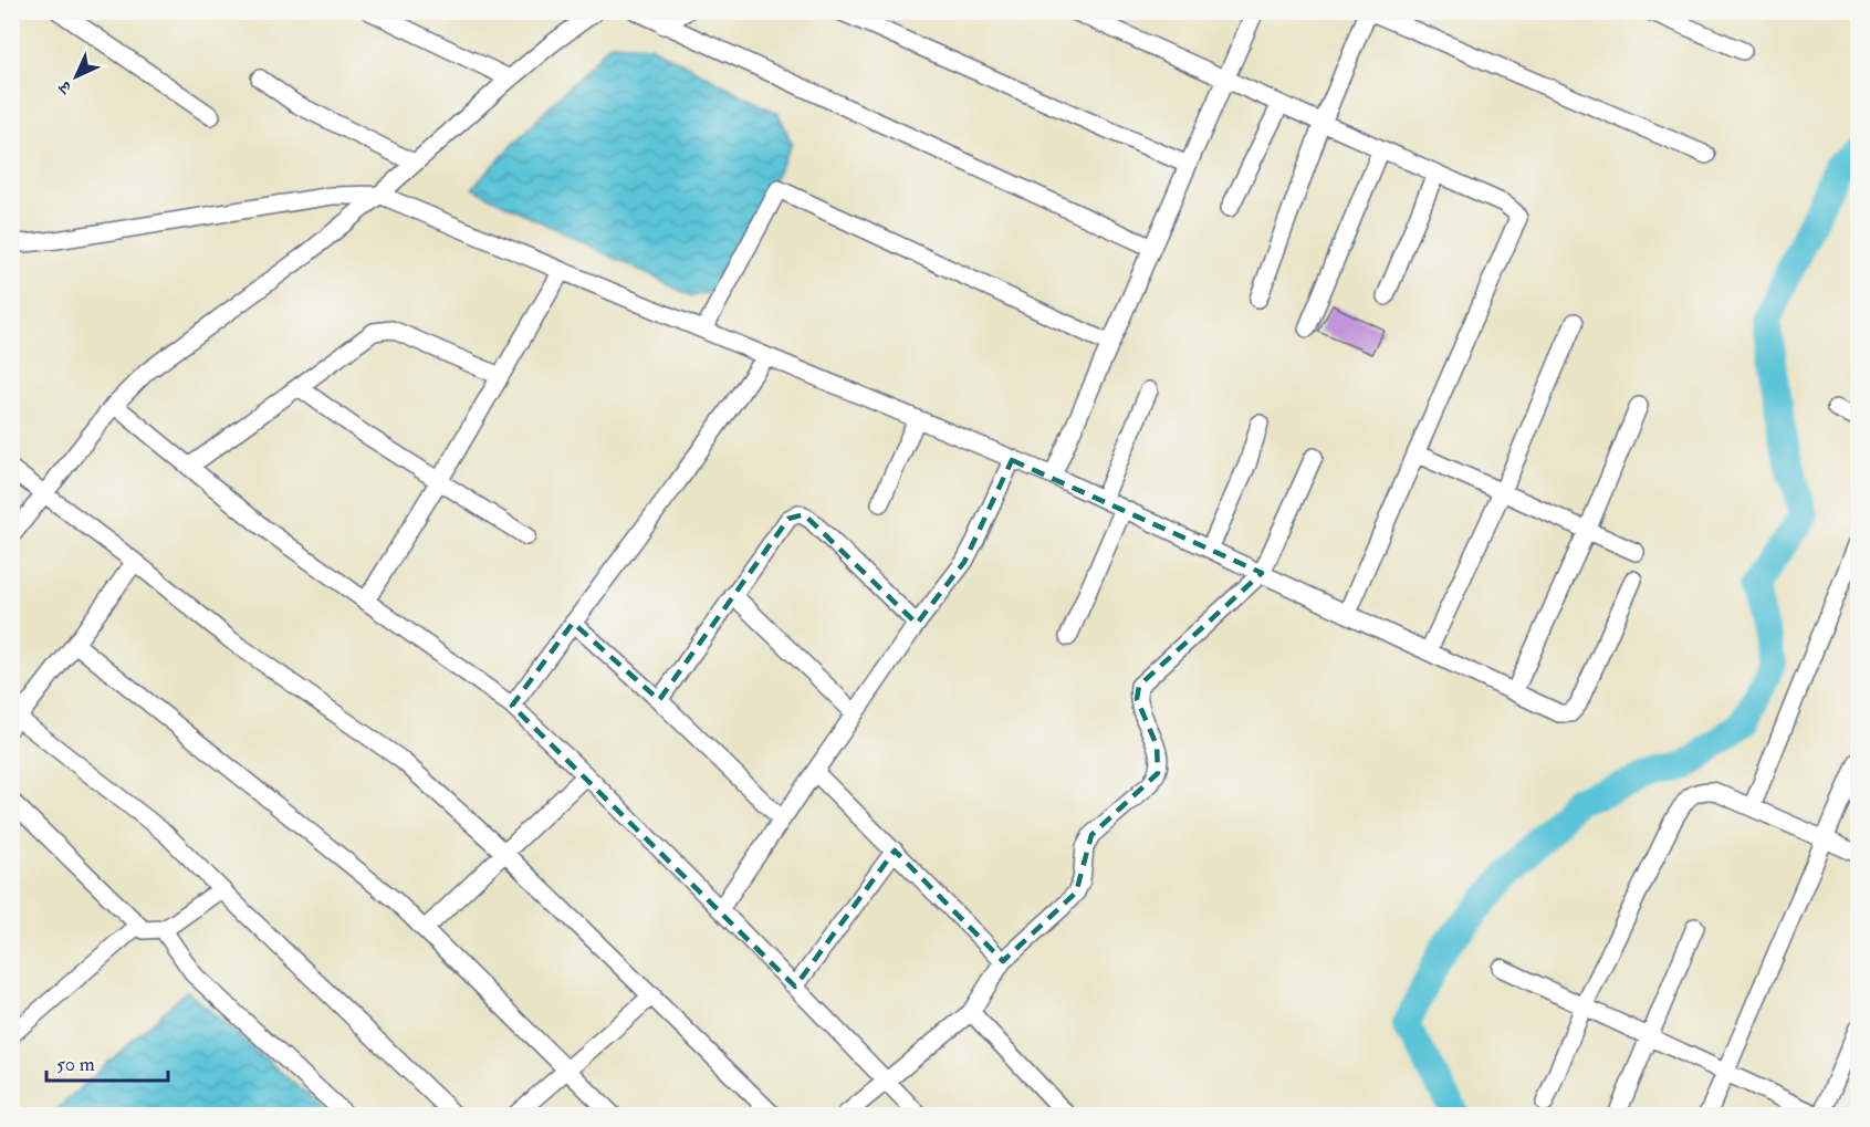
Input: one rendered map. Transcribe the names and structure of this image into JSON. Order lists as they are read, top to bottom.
{
  "scale_bar": "50 m",
  "north": "bottom left"
}
